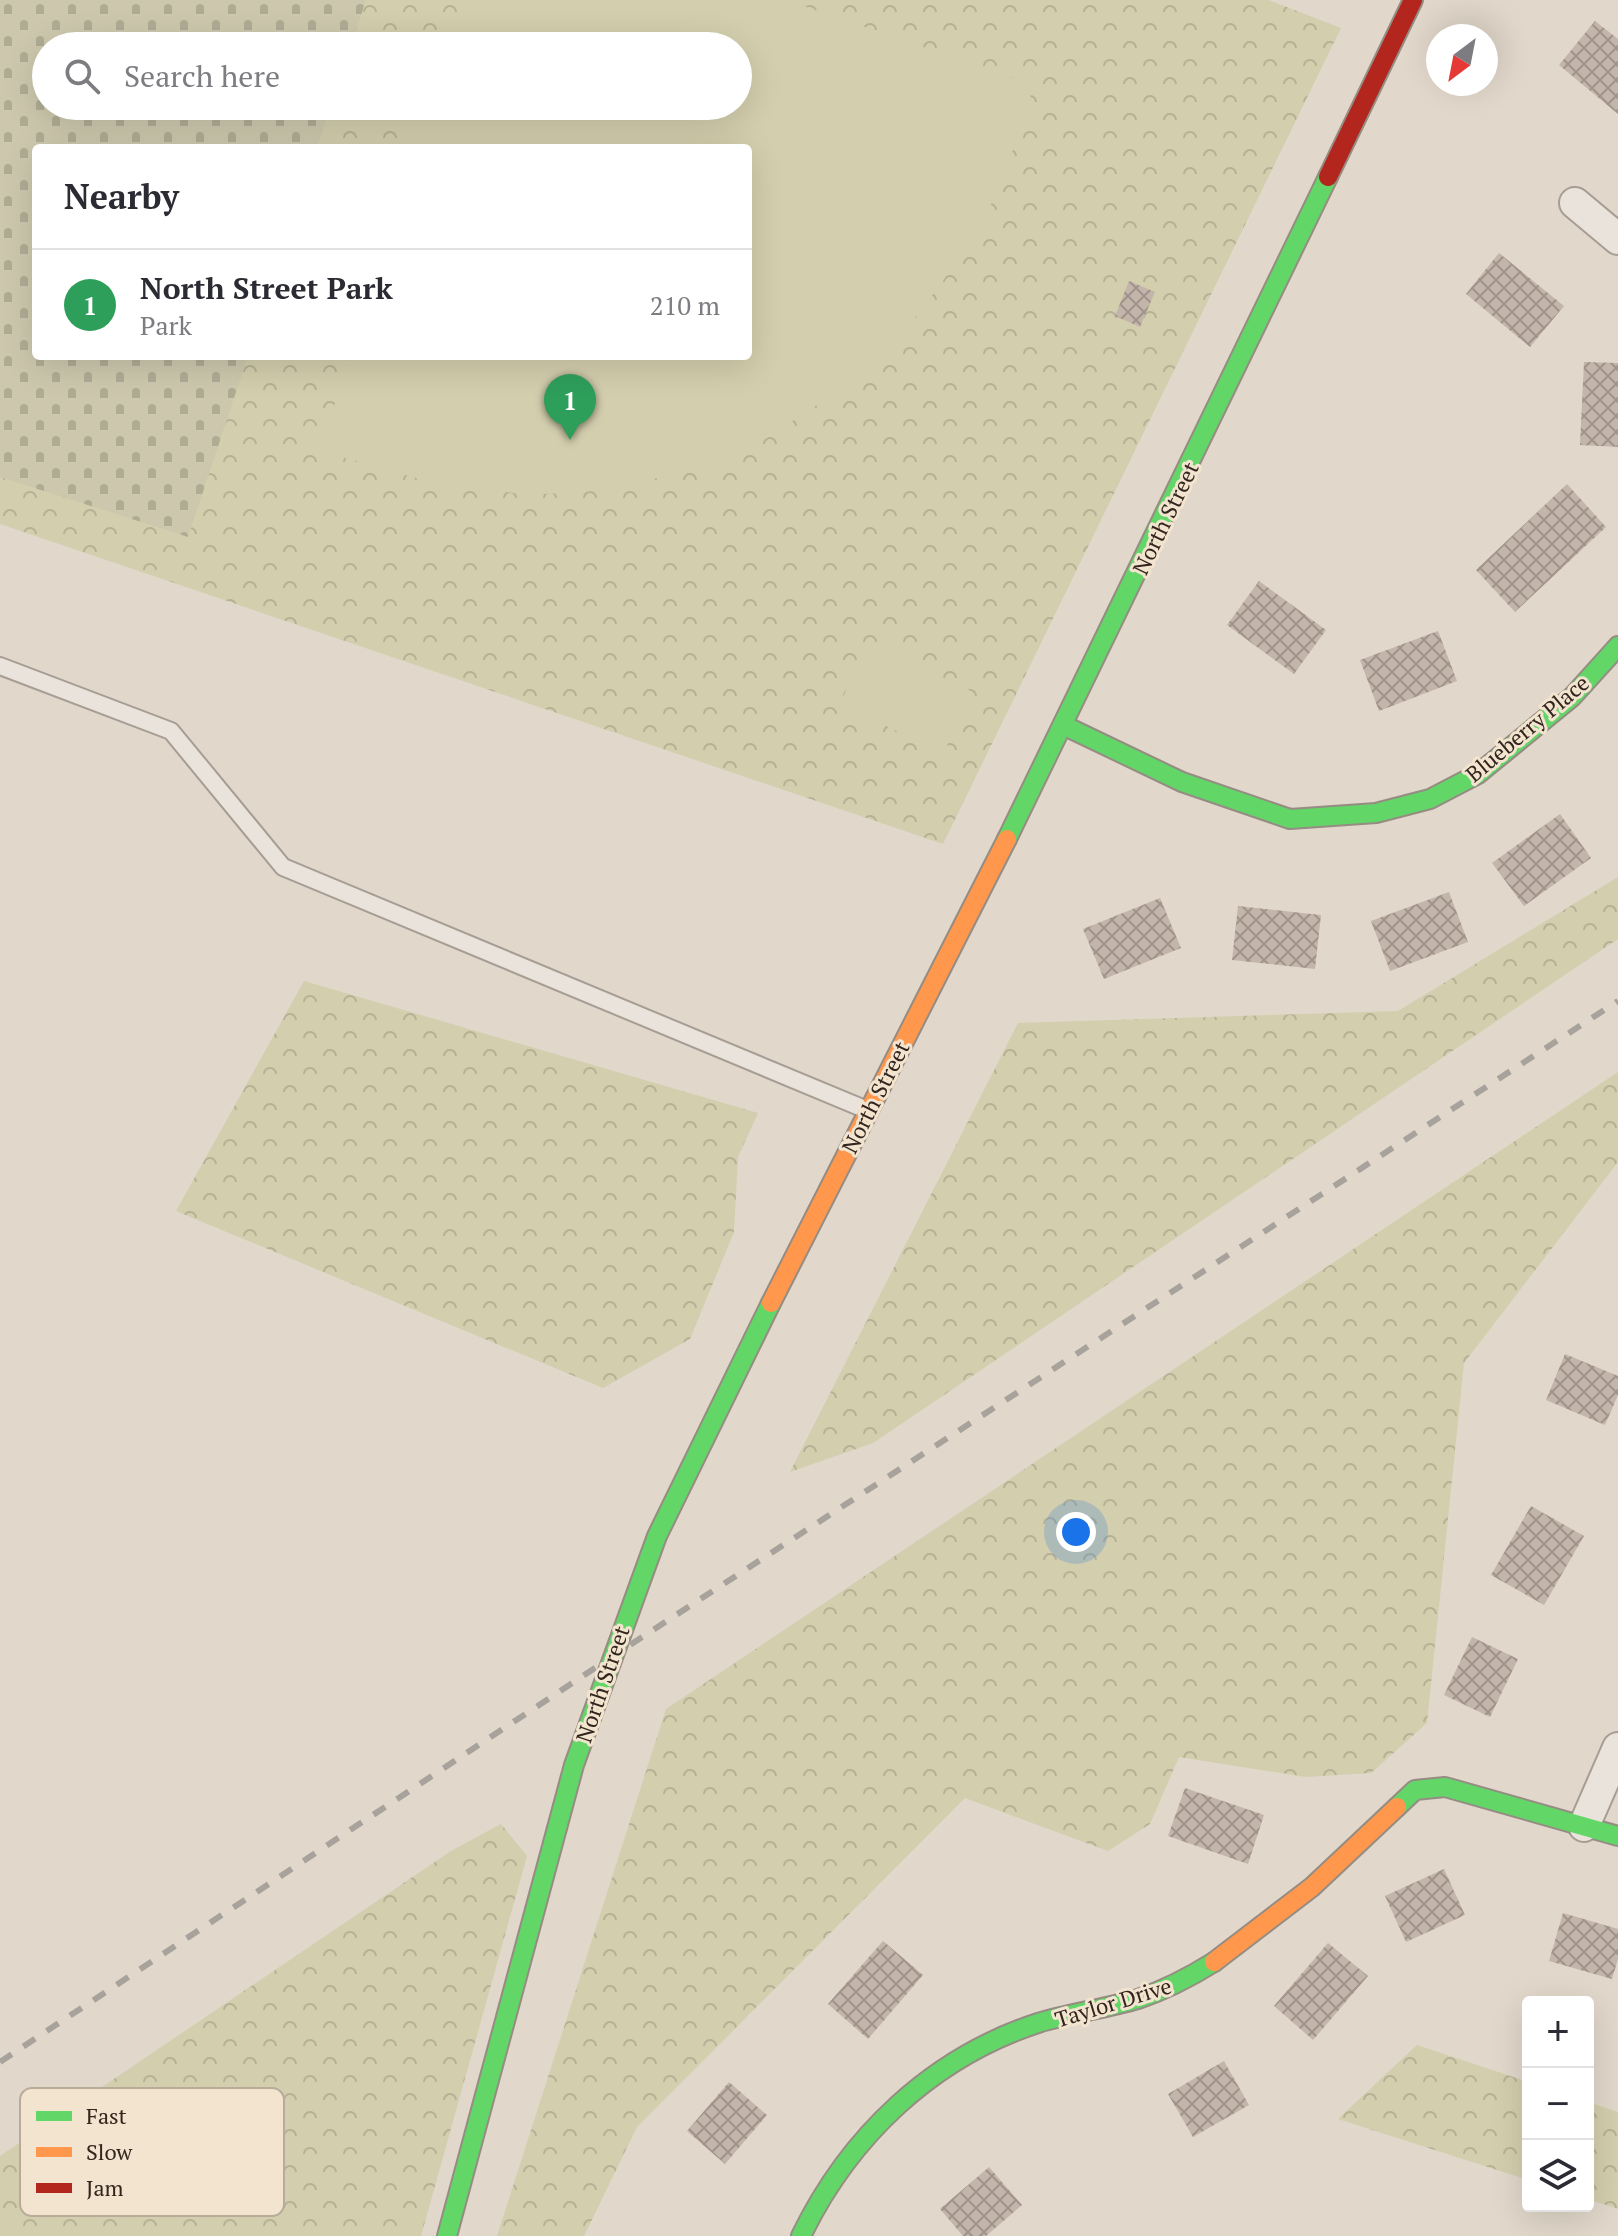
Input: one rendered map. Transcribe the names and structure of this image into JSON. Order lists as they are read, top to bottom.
{
  "streets": {
    "street": ["North Street", "Blueberry Place", "Taylor Drive"]
  },
  "crossings": [
    ["North Street", "Blueberry Place"]
  ],
  "legend": ["Fast", "Slow", "Jam"],
  "north": "bottom left",
  "page": {
    "search": "Search here",
    "heading": "Nearby",
    "list": [
      {
        "mark": "1",
        "name": "North Street Park",
        "note": "Park",
        "value": "210 m"
      }
    ],
    "pins": "1",
    "map_buttons": ["+", "−"]
  }
}
